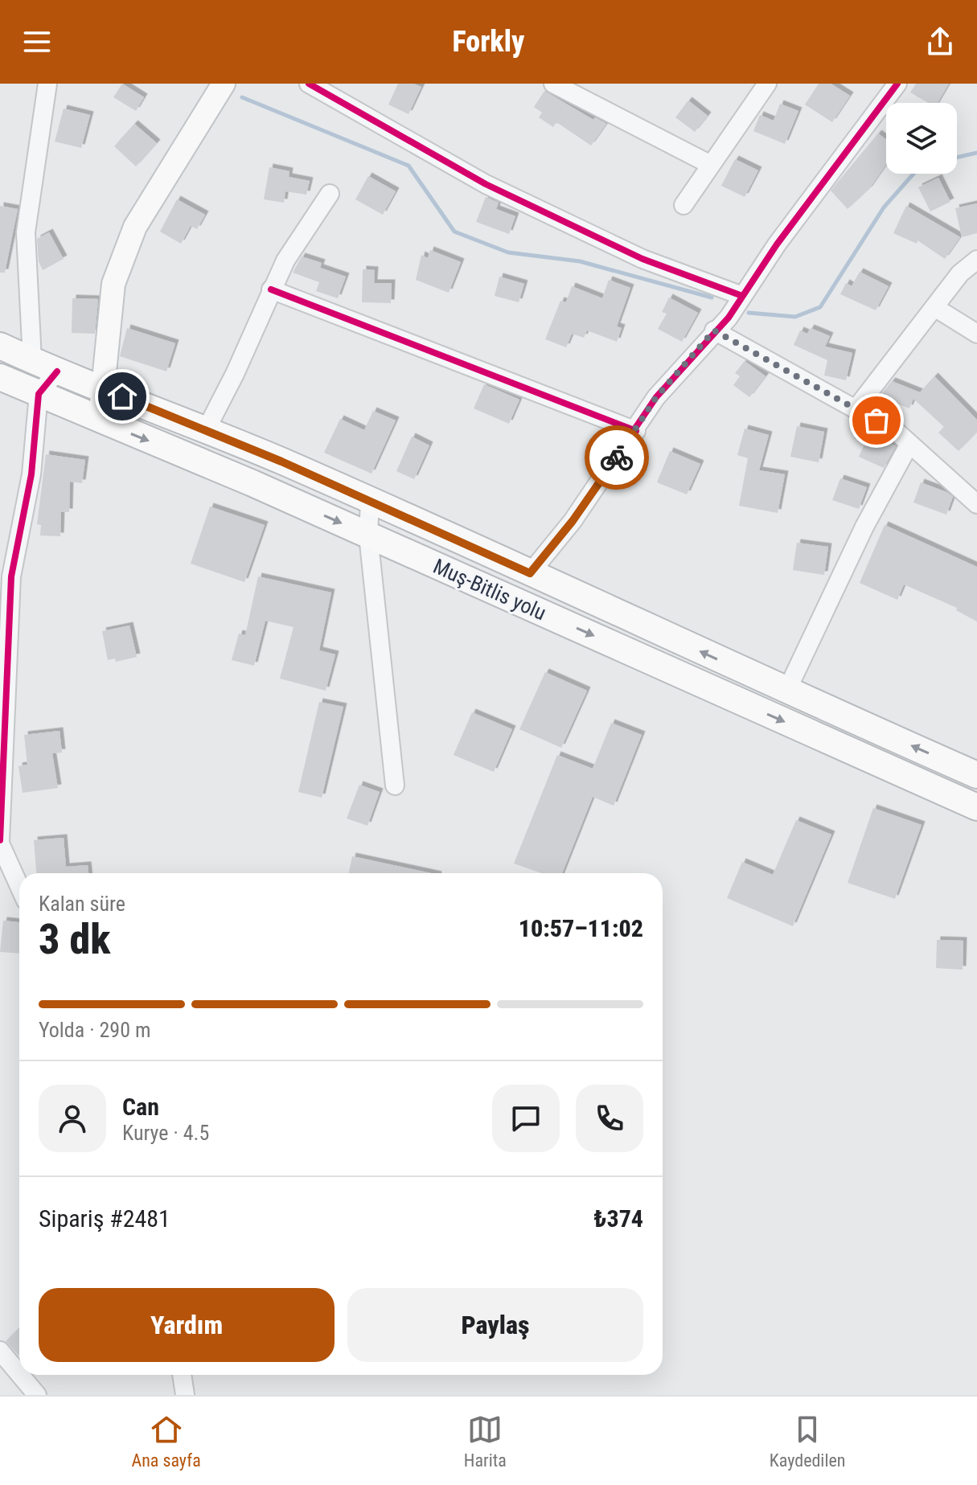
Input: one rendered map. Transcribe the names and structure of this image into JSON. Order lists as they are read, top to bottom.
{
  "streets": {
    "highway": ["Muş-Bitlis yolu"]
  },
  "page": {
    "header": "Forkly",
    "heading": ["3 dk", "Kalan süre", "10:57–11:02"],
    "panel": [
      "Can",
      "Kurye · 4.5",
      "Sipariş #2481",
      "₺374"
    ],
    "bar": "Yolda · 290 m",
    "buttons": ["Yardım", "Paylaş"],
    "tabs": ["Ana sayfa", "Harita", "Kaydedilen"]
  }
}
